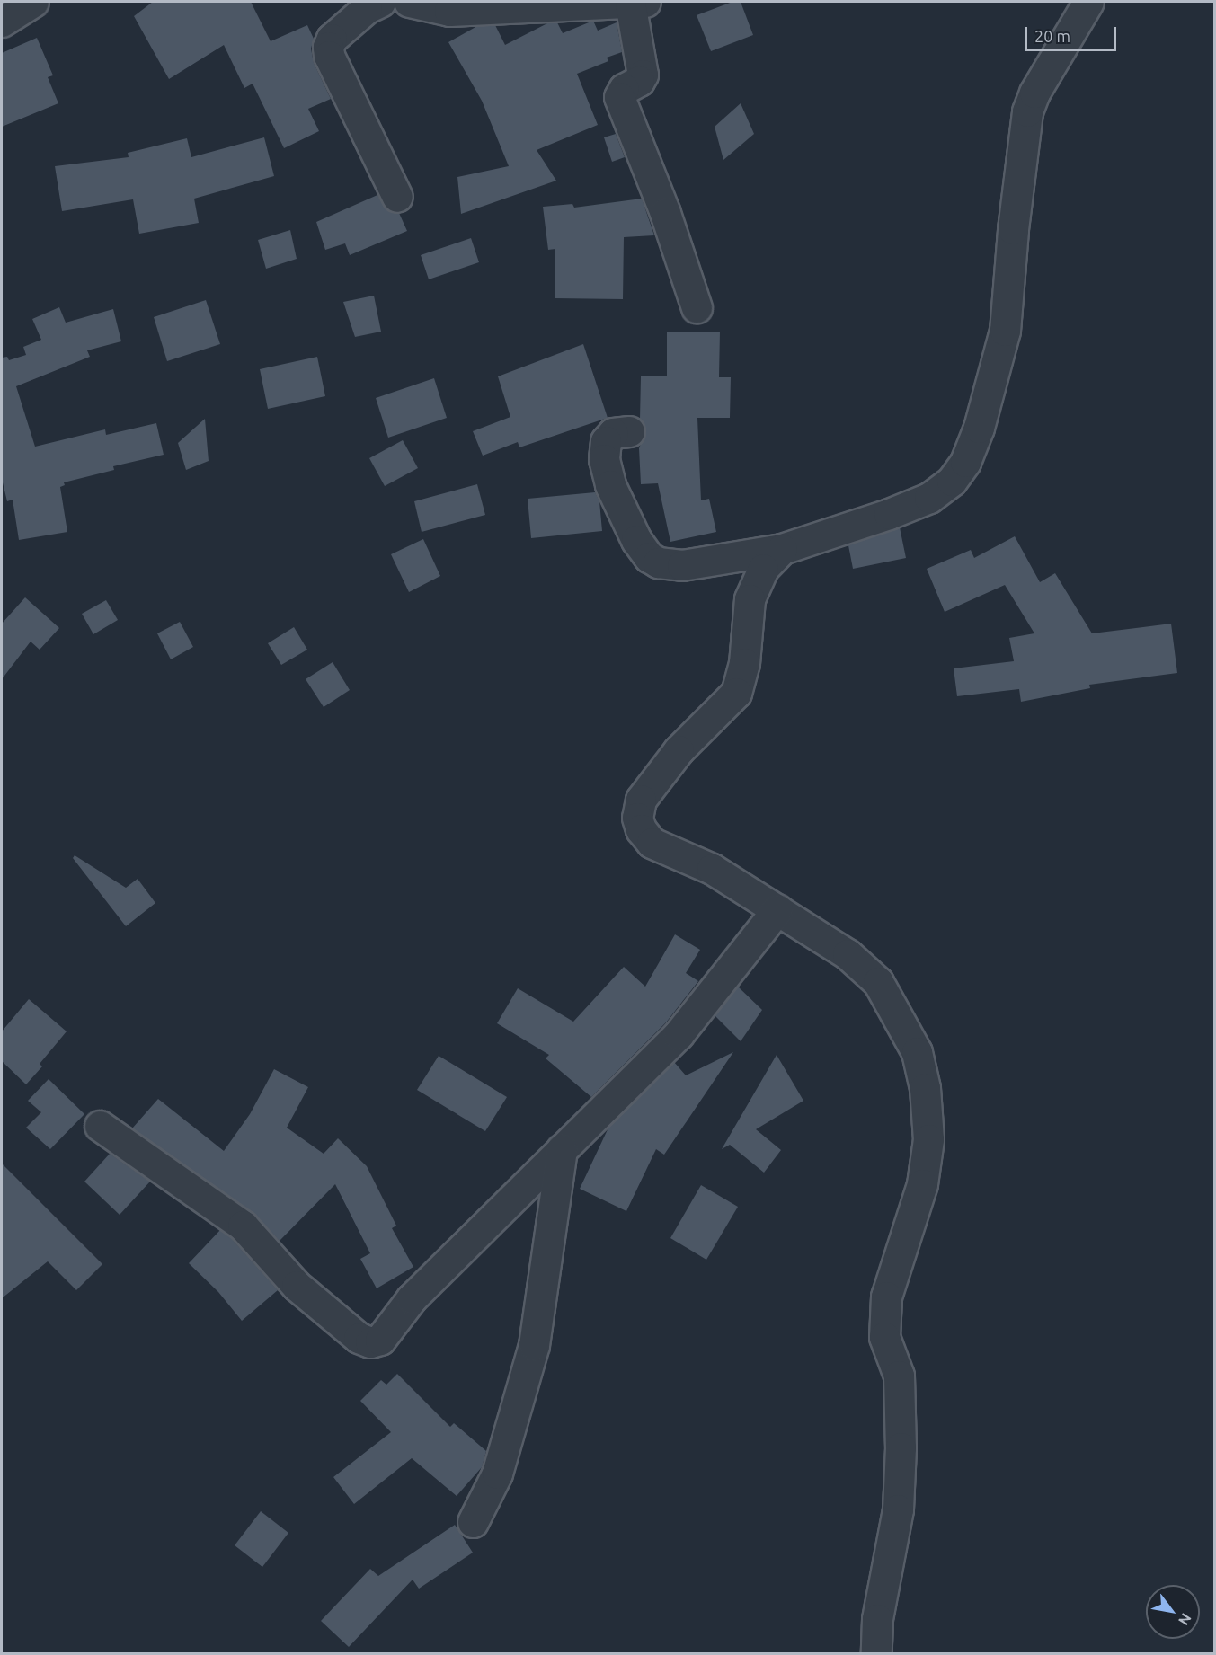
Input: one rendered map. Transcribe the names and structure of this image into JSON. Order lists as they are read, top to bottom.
{
  "scale_bar": "20 m",
  "north": "bottom right"
}
